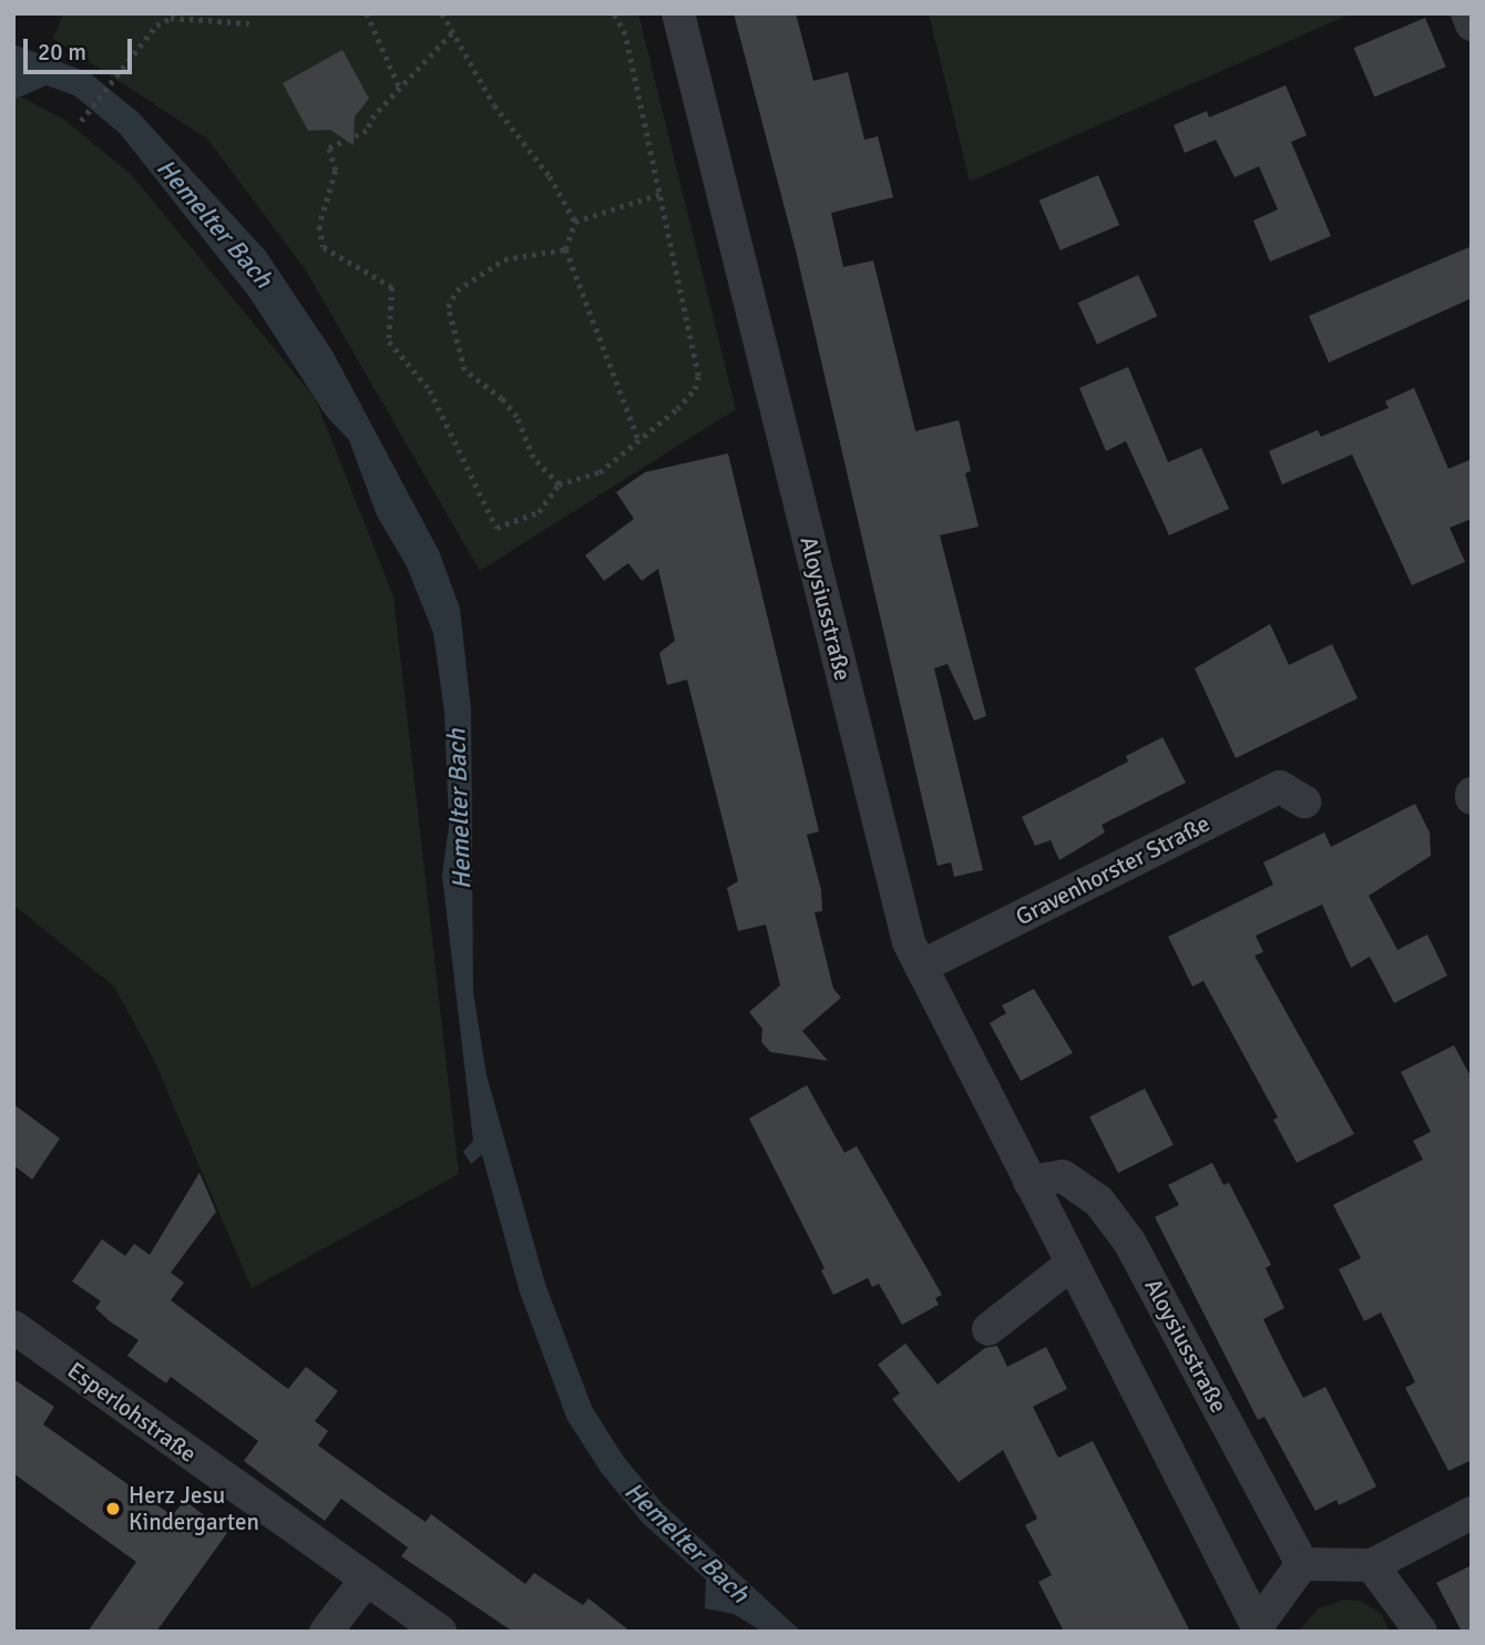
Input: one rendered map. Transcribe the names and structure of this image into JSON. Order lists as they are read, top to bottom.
{
  "streets": {
    "street": ["Aloysiusstraße", "Gravenhorster Straße", "Esperlohstraße"]
  },
  "crossings": [
    ["Aloysiusstraße", "Gravenhorster Straße"]
  ],
  "water": ["Hemelter Bach"],
  "places": ["Herz Jesu Kindergarten"],
  "scale_bar": "20 m"
}
